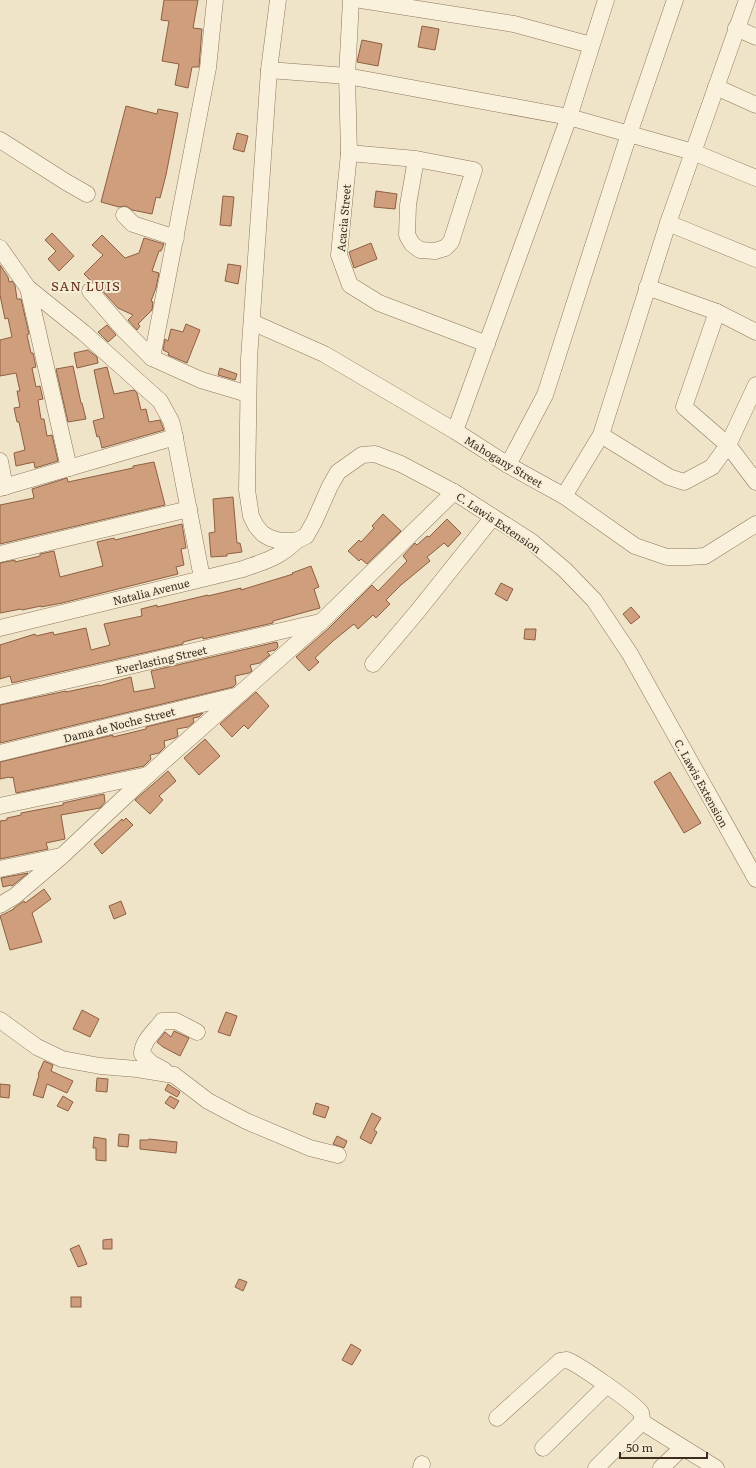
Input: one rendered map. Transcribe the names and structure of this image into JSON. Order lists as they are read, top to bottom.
{
  "streets": {
    "street": [
      "Acacia Street",
      "Mahogany Street",
      "C. Lawis Extension",
      "Natalia Avenue",
      "Everlasting Street",
      "Dama de Noche Street"
    ]
  },
  "crossings": [
    ["C. Lawis Extension", "Natalia Avenue"]
  ],
  "districts": ["SAN LUIS"],
  "scale_bar": "50 m"
}
